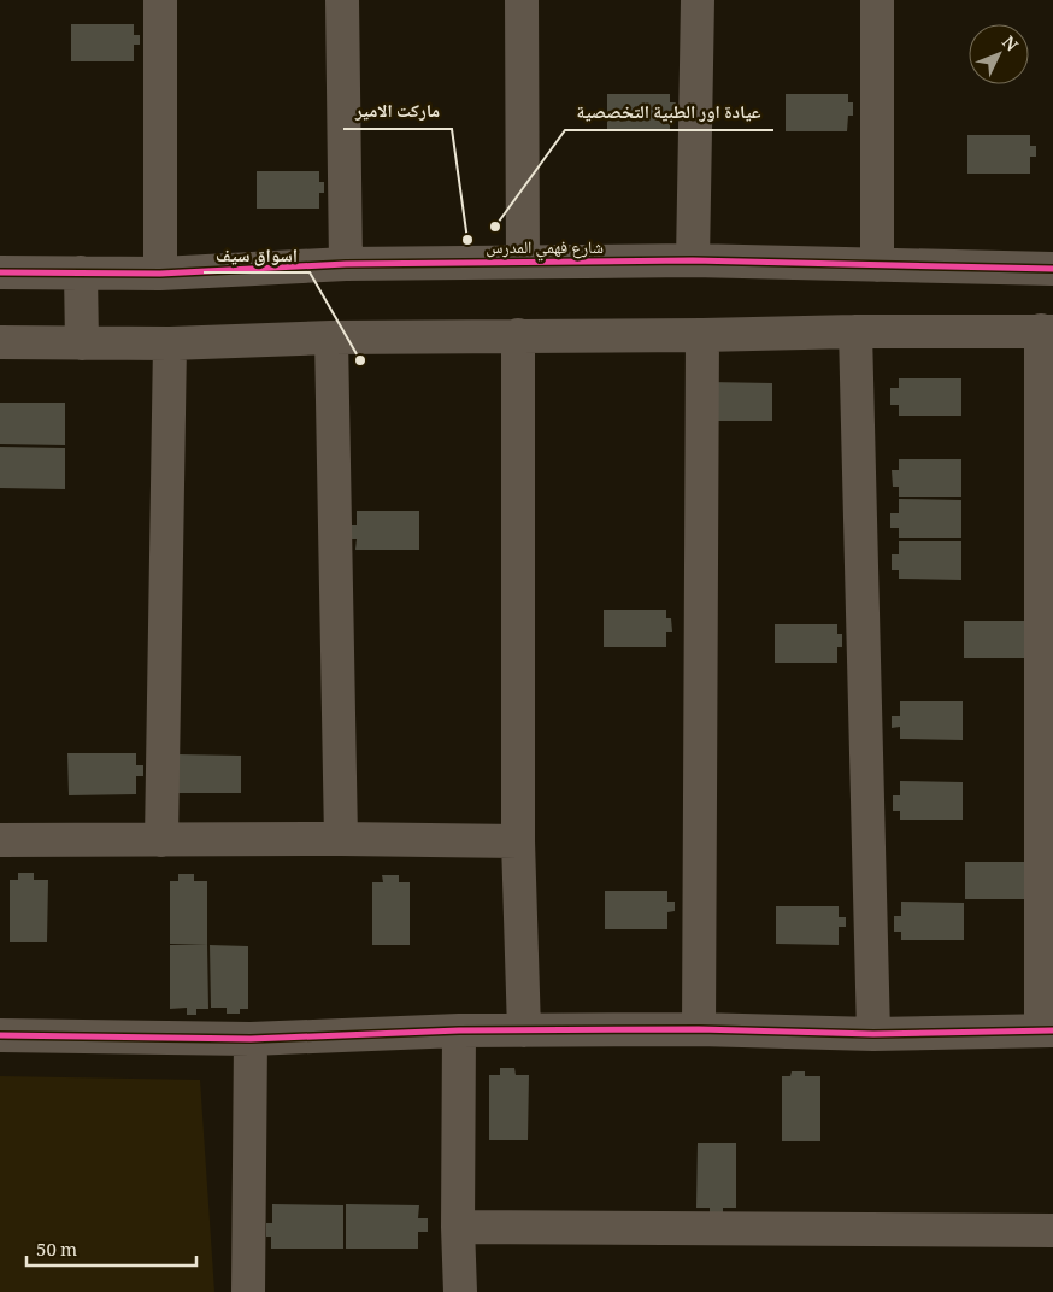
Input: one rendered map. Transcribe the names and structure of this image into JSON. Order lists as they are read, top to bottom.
{
  "streets": {
    "street": ["شارع فهمي المدرس"]
  },
  "places": ["عيادة اور الطبية التخصصية", "ماركت الامير", "اسواق سيف"],
  "scale_bar": "50 m",
  "north": "top right"
}
